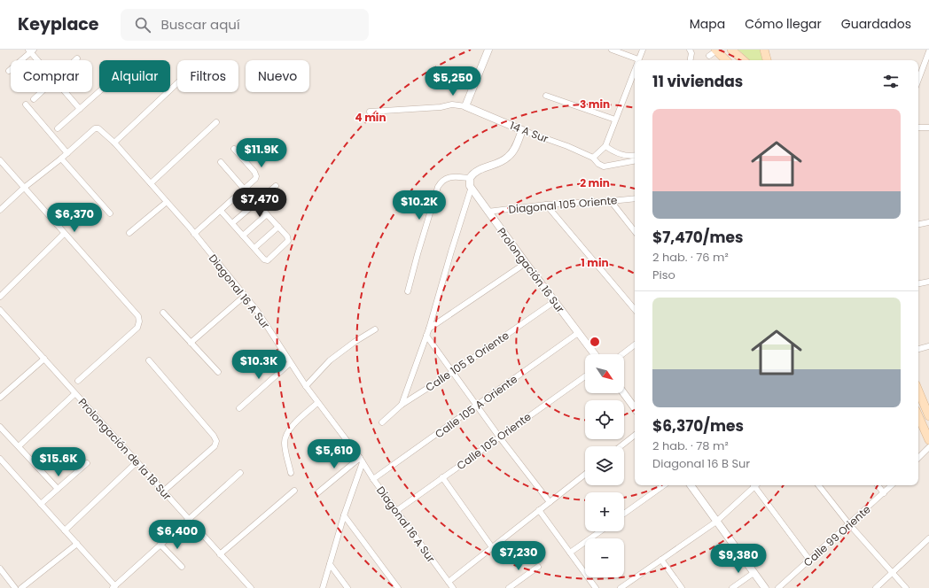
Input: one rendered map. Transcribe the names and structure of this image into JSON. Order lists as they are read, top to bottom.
{
  "streets": {
    "street": [
      "14 A Sur",
      "Diagonal 105 Oriente",
      "Prolongación 16 Sur",
      "Diagonal 16 A Sur",
      "Calle 105 B Oriente",
      "Calle 105 A Oriente",
      "Calle 105 Oriente",
      "Prolongación de la 18 Sur",
      "Calle 99 Oriente"
    ]
  },
  "crossings": [
    ["Diagonal 105 Oriente", "Prolongación 16 Sur"],
    ["Prolongación 16 Sur", "Calle 105 B Oriente"],
    ["Prolongación 16 Sur", "Calle 105 A Oriente"],
    ["Diagonal 16 A Sur", "Calle 105 A Oriente"],
    ["Diagonal 16 A Sur", "Calle 105 Oriente"]
  ],
  "north": "bottom right",
  "page": {
    "header": "Keyplace",
    "search": "Buscar aquí",
    "nav": ["Mapa", "Cómo llegar", "Guardados"],
    "chip": [
      "Comprar",
      "Alquilar",
      "Filtros",
      "Nuevo"
    ],
    "heading": "11 viviendas",
    "price": [
      "$5,250",
      "$11.9K",
      "$7,470",
      "$10.2K",
      "$6,370",
      "$10.3K",
      "$5,610",
      "$15.6K",
      "$6,400",
      "$7,230",
      "$9,380"
    ],
    "list": [
      {
        "name": "$7,470/mes",
        "note": "2 hab. · 76 m² · Piso"
      },
      {
        "name": "$6,370/mes",
        "note": "2 hab. · 78 m² · Diagonal 16 B Sur"
      }
    ],
    "map_buttons": ["+", "−"]
  },
  "rings": [
    "3 min",
    "4 min",
    "2 min",
    "1 min"
  ]
}
